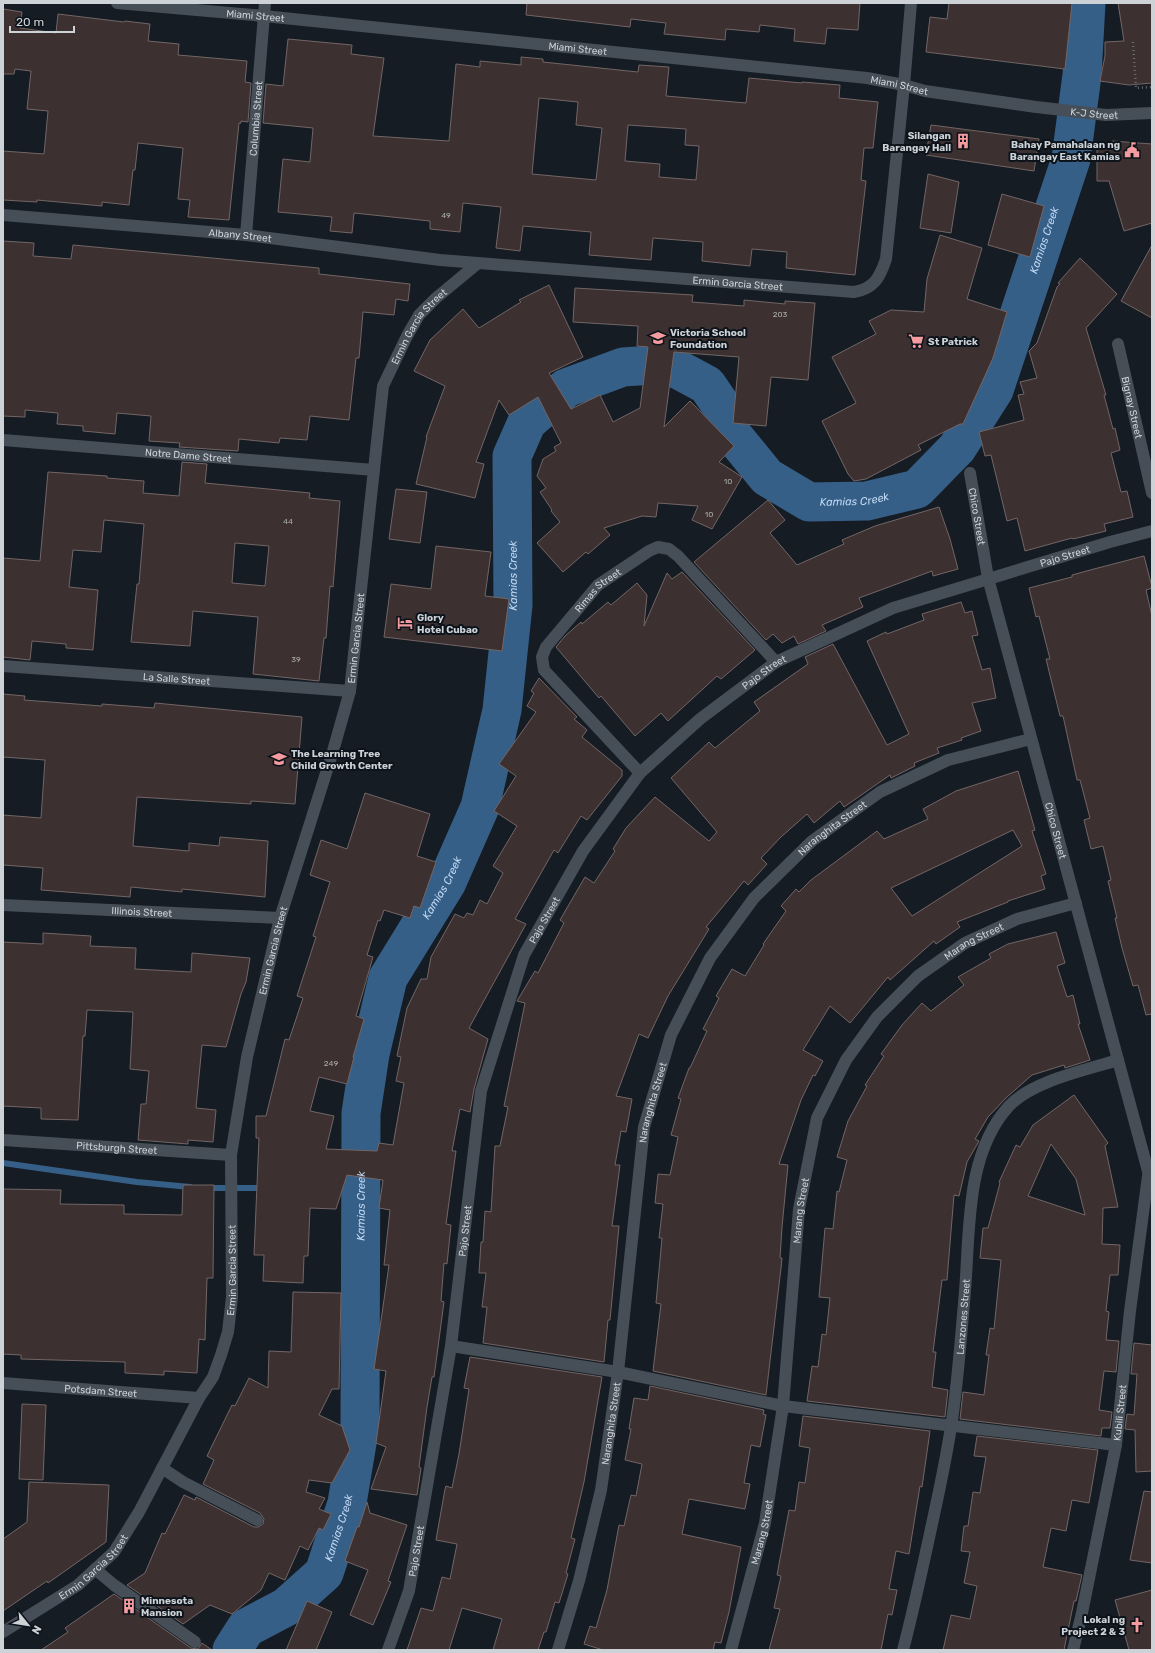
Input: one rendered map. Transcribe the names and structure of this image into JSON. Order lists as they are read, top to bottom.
{
  "streets": {
    "street": [
      "Miami Street",
      "K-J Street",
      "Columbia Street",
      "Albany Street",
      "Ermin Garcia Street",
      "Bignay Street",
      "Notre Dame Street",
      "Chico Street",
      "Pajo Street",
      "Rimas Street",
      "La Salle Street",
      "Naranghita Street",
      "Illinois Street",
      "Marang Street",
      "Pittsburgh Street",
      "Lanzones Street",
      "Potsdam Street",
      "Kubili Street"
    ]
  },
  "crossings": [
    ["Miami Street", "K-J Street"],
    ["Miami Street", "Columbia Street"],
    ["Miami Street", "Ermin Garcia Street"],
    ["Columbia Street", "Albany Street"],
    ["Albany Street", "Ermin Garcia Street"],
    ["Ermin Garcia Street", "Notre Dame Street"],
    ["Ermin Garcia Street", "La Salle Street"],
    ["Ermin Garcia Street", "Illinois Street"],
    ["Ermin Garcia Street", "Pittsburgh Street"],
    ["Ermin Garcia Street", "Potsdam Street"],
    ["Chico Street", "Pajo Street"],
    ["Chico Street", "Naranghita Street"],
    ["Chico Street", "Marang Street"],
    ["Chico Street", "Lanzones Street"],
    ["Chico Street", "Kubili Street"],
    ["Pajo Street", "Rimas Street"]
  ],
  "water": ["Kamias Creek"],
  "places": {
    "building": ["Silangan Barangay Hall", "Minnesota Mansion"],
    "public building": ["Bahay Pamahalaan ng Barangay East Kamias"],
    "school or university": ["Victoria School Foundation", "The Learning Tree Child Growth Center"],
    "supermarket": ["St Patrick"],
    "hotel": ["Glory Hotel Cubao"],
    "church": ["Lokal ng Project 2 & 3"]
  },
  "house_numbers": [
    "49",
    "203",
    "10",
    "10",
    "44",
    "39",
    "249"
  ],
  "scale_bar": "20 m",
  "north": "bottom right"
}
